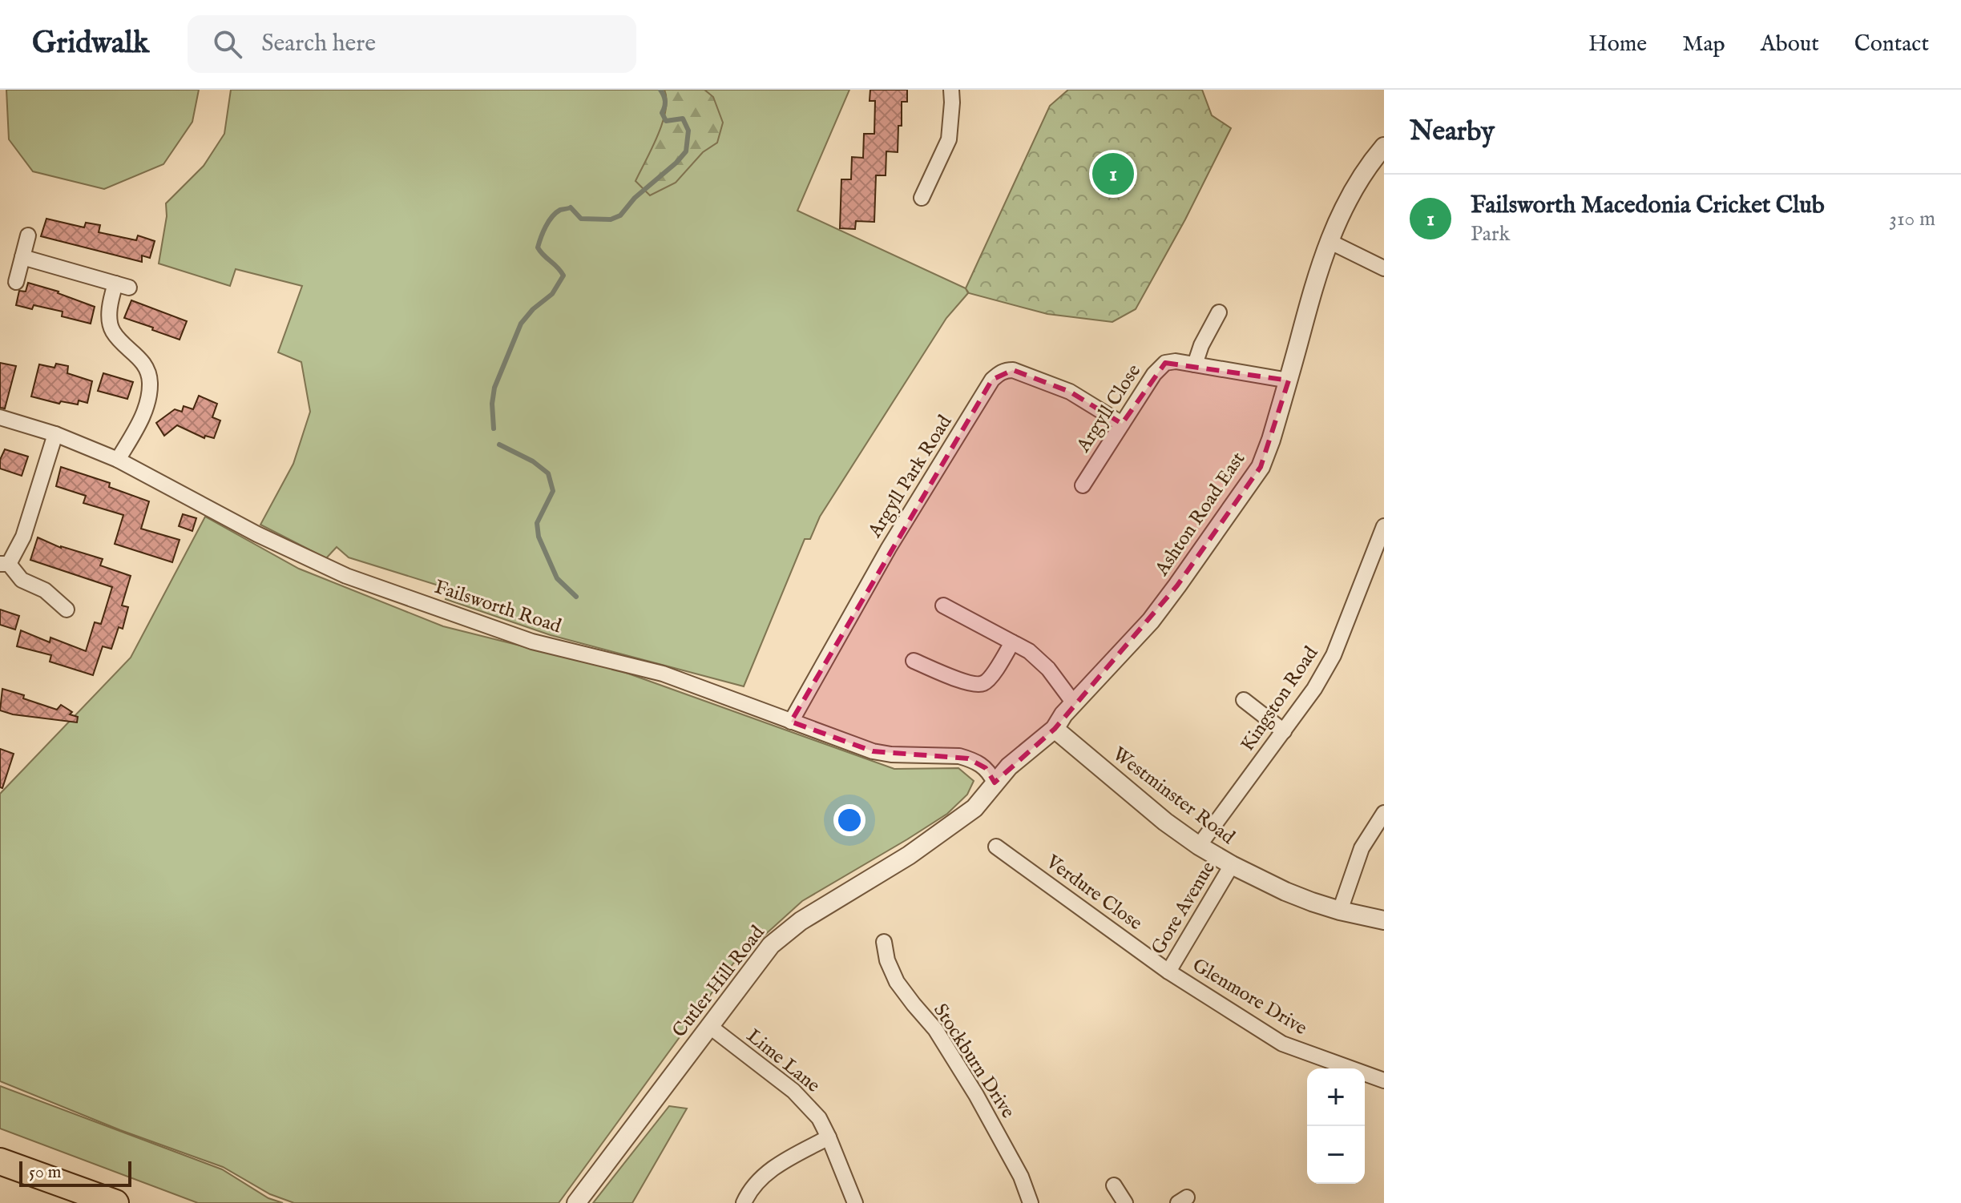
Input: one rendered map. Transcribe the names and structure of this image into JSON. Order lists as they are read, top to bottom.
{
  "streets": {
    "street": [
      "Argyll Close",
      "Argyll Park Road",
      "Ashton Road East",
      "Failsworth Road",
      "Kingston Road",
      "Westminster Road",
      "Verdure Close",
      "Gore Avenue",
      "Cutler Hill Road",
      "Glenmore Drive",
      "Lime Lane",
      "Stockburn Drive"
    ]
  },
  "crossings": [
    ["Argyll Close", "Argyll Park Road"],
    ["Argyll Close", "Ashton Road East"],
    ["Argyll Park Road", "Failsworth Road"],
    ["Ashton Road East", "Failsworth Road"],
    ["Ashton Road East", "Westminster Road"],
    ["Ashton Road East", "Cutler Hill Road"],
    ["Failsworth Road", "Cutler Hill Road"],
    ["Kingston Road", "Westminster Road"],
    ["Westminster Road", "Gore Avenue"],
    ["Verdure Close", "Gore Avenue"],
    ["Verdure Close", "Glenmore Drive"],
    ["Gore Avenue", "Glenmore Drive"],
    ["Cutler Hill Road", "Lime Lane"]
  ],
  "scale_bar": "50 m",
  "page": {
    "header": "Gridwalk",
    "search": "Search here",
    "nav": [
      "Home",
      "Map",
      "About",
      "Contact"
    ],
    "heading": "Nearby",
    "pins": "1",
    "list": [
      {
        "mark": "1",
        "name": "Failsworth Macedonia Cricket Club",
        "note": "Park",
        "value": "310 m"
      }
    ],
    "map_buttons": ["+", "−"],
    "scale": "50 m"
  }
}
